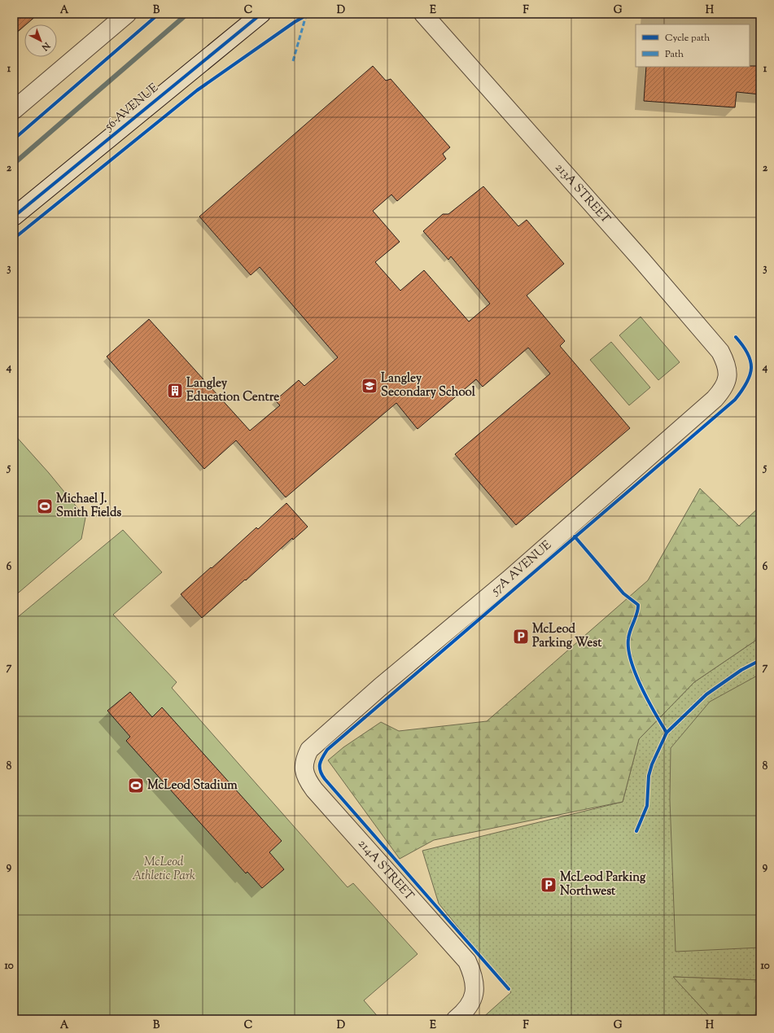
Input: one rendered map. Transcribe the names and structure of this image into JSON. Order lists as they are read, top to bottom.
{
  "streets": {
    "street": [
      "56 AVENUE",
      "213A STREET",
      "57A AVENUE",
      "214A STREET"
    ]
  },
  "crossings": [
    ["213A STREET", "57A AVENUE"],
    ["57A AVENUE", "214A STREET"]
  ],
  "parks": ["McLeod Athletic Park"],
  "places": {
    "school or university": ["Langley Secondary School"],
    "building": ["Langley Education Centre"],
    "sports": ["Michael J. Smith Fields", "McLeod Stadium"],
    "parking": ["McLeod Parking West", "McLeod Parking Northwest"]
  },
  "legend": ["Cycle path", "Path"],
  "north": "bottom right",
  "grid": {
    "columns": [
      "A",
      "B",
      "C",
      "D",
      "E",
      "F",
      "G",
      "H"
    ],
    "rows": [
      "1",
      "2",
      "3",
      "4",
      "5",
      "6",
      "7",
      "8",
      "9",
      "10"
    ]
  }
}
